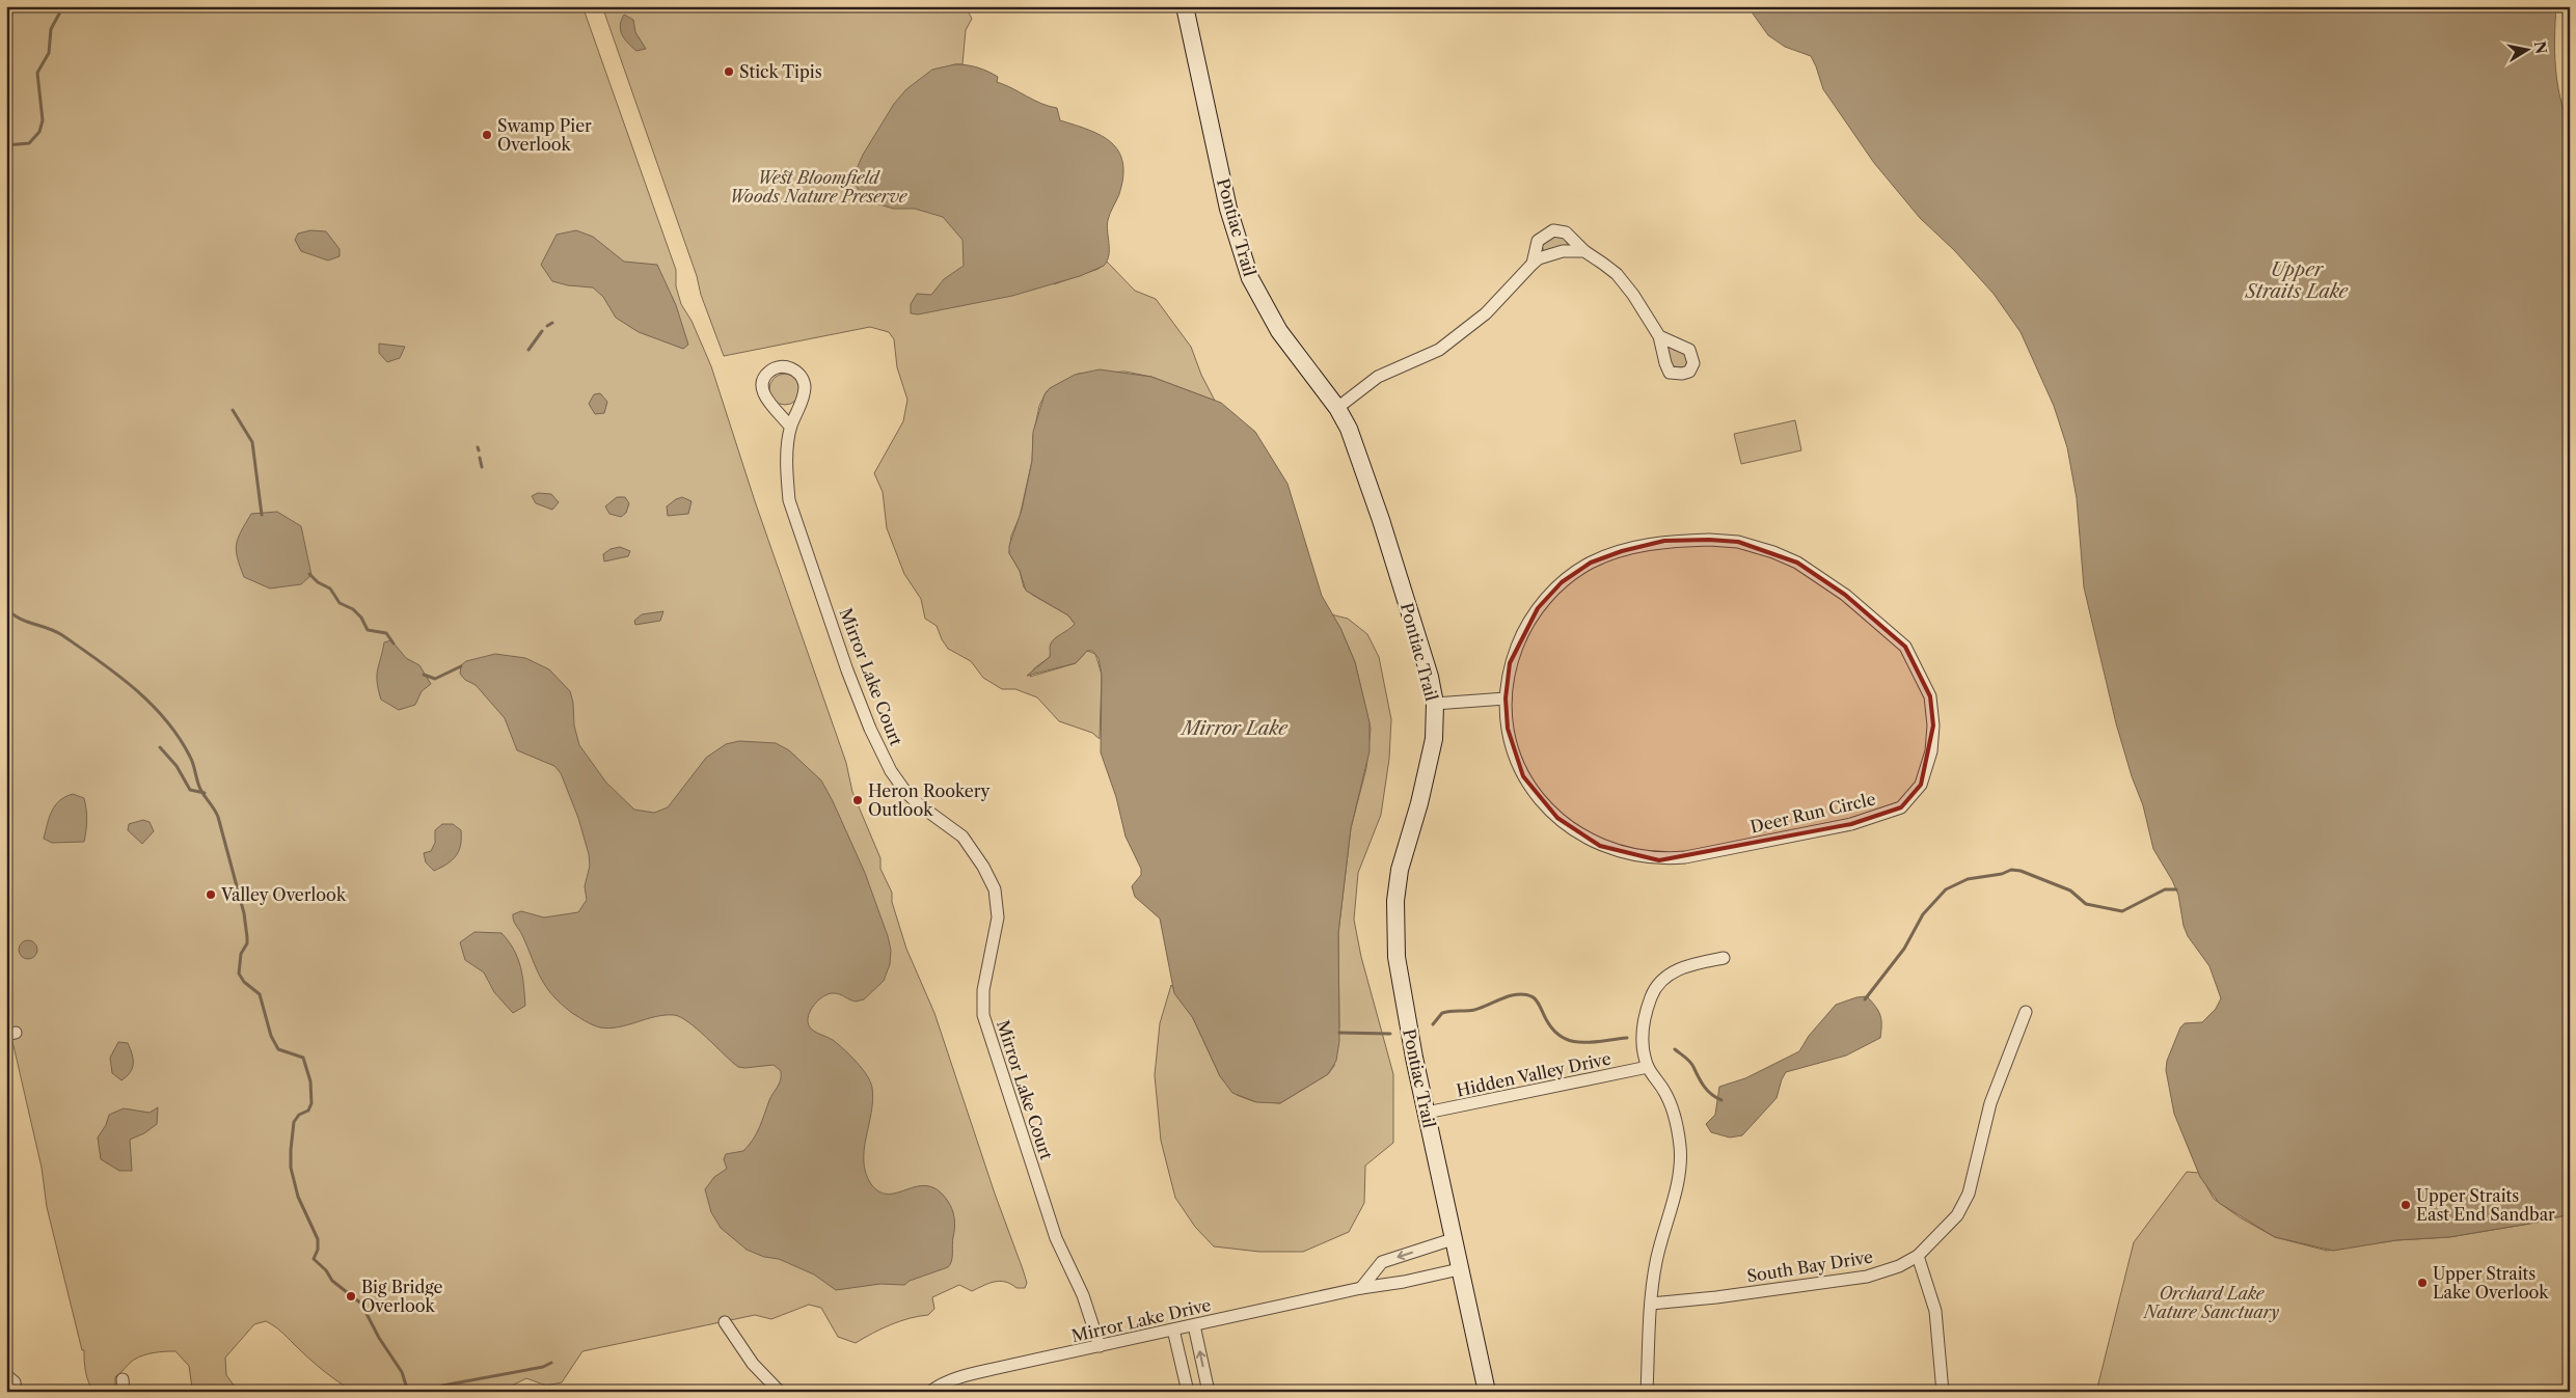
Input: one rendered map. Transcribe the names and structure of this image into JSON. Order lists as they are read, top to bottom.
{
  "streets": {
    "main road": ["Pontiac Trail"],
    "street": [
      "Mirror Lake Court",
      "Deer Run Circle",
      "Hidden Valley Drive",
      "South Bay Drive",
      "Mirror Lake Drive"
    ]
  },
  "crossings": [
    ["Pontiac Trail", "Hidden Valley Drive"],
    ["Pontiac Trail", "Mirror Lake Drive"],
    ["Mirror Lake Court", "Mirror Lake Drive"]
  ],
  "water": ["Upper Straits Lake", "Mirror Lake"],
  "parks": ["West Bloomfield Woods Nature Preserve", "Orchard Lake Nature Sanctuary"],
  "places": [
    "Stick Tipis",
    "Swamp Pier Overlook",
    "Heron Rookery Outlook",
    "Valley Overlook",
    "Upper Straits East End Sandbar",
    "Upper Straits Lake Overlook",
    "Big Bridge Overlook"
  ],
  "north": "right"
}
